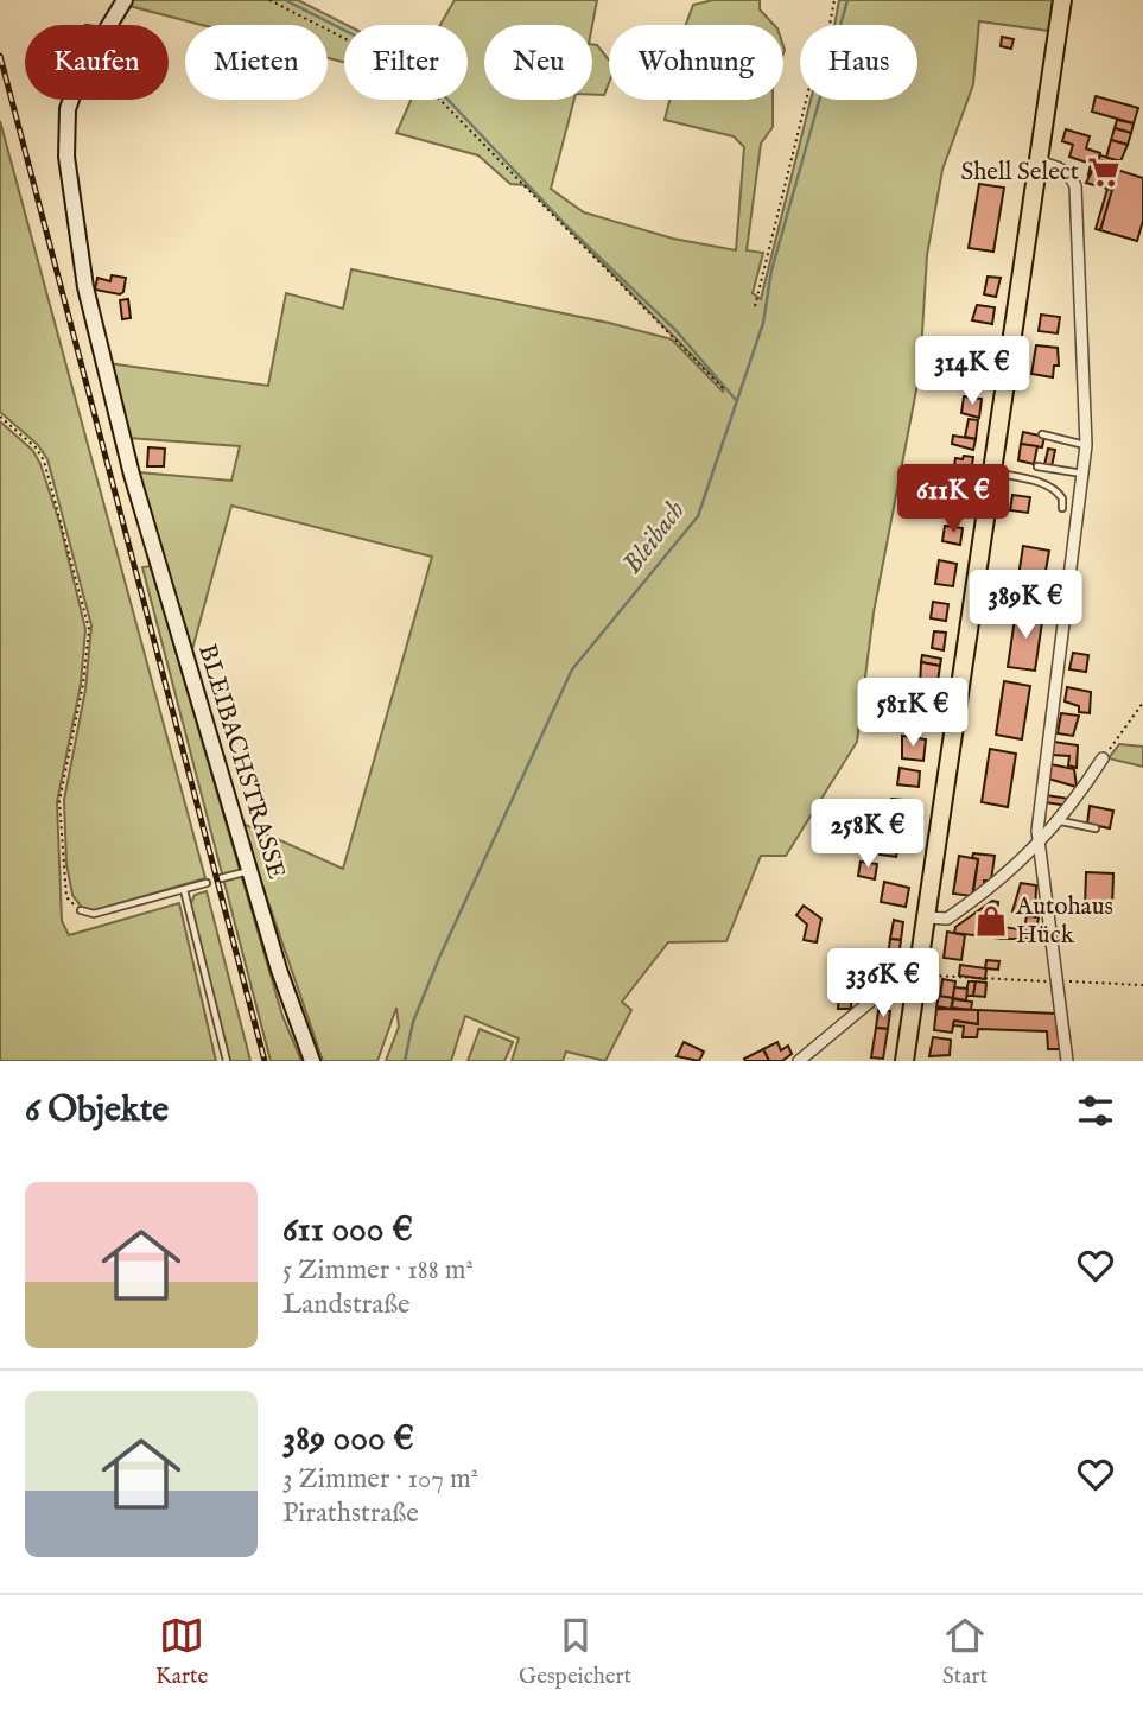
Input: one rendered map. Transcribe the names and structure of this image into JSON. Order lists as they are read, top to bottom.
{
  "streets": {
    "main road": ["BLEIBACHSTRASSE"]
  },
  "water": ["Bleibach"],
  "places": {
    "supermarket": ["Shell Select"],
    "shop": ["Autohaus Hück"]
  },
  "page": {
    "chip": [
      "Kaufen",
      "Mieten",
      "Filter",
      "Neu",
      "Wohnung",
      "Haus"
    ],
    "price": [
      "314K €",
      "611K €",
      "389K €",
      "581K €",
      "258K €",
      "336K €"
    ],
    "heading": "6 Objekte",
    "list": [
      {
        "name": "611 000 €",
        "note": "5 Zimmer · 188 m² · Landstraße"
      },
      {
        "name": "389 000 €",
        "note": "3 Zimmer · 107 m² · Pirathstraße"
      }
    ],
    "tabs": ["Karte", "Gespeichert", "Start"]
  }
}
